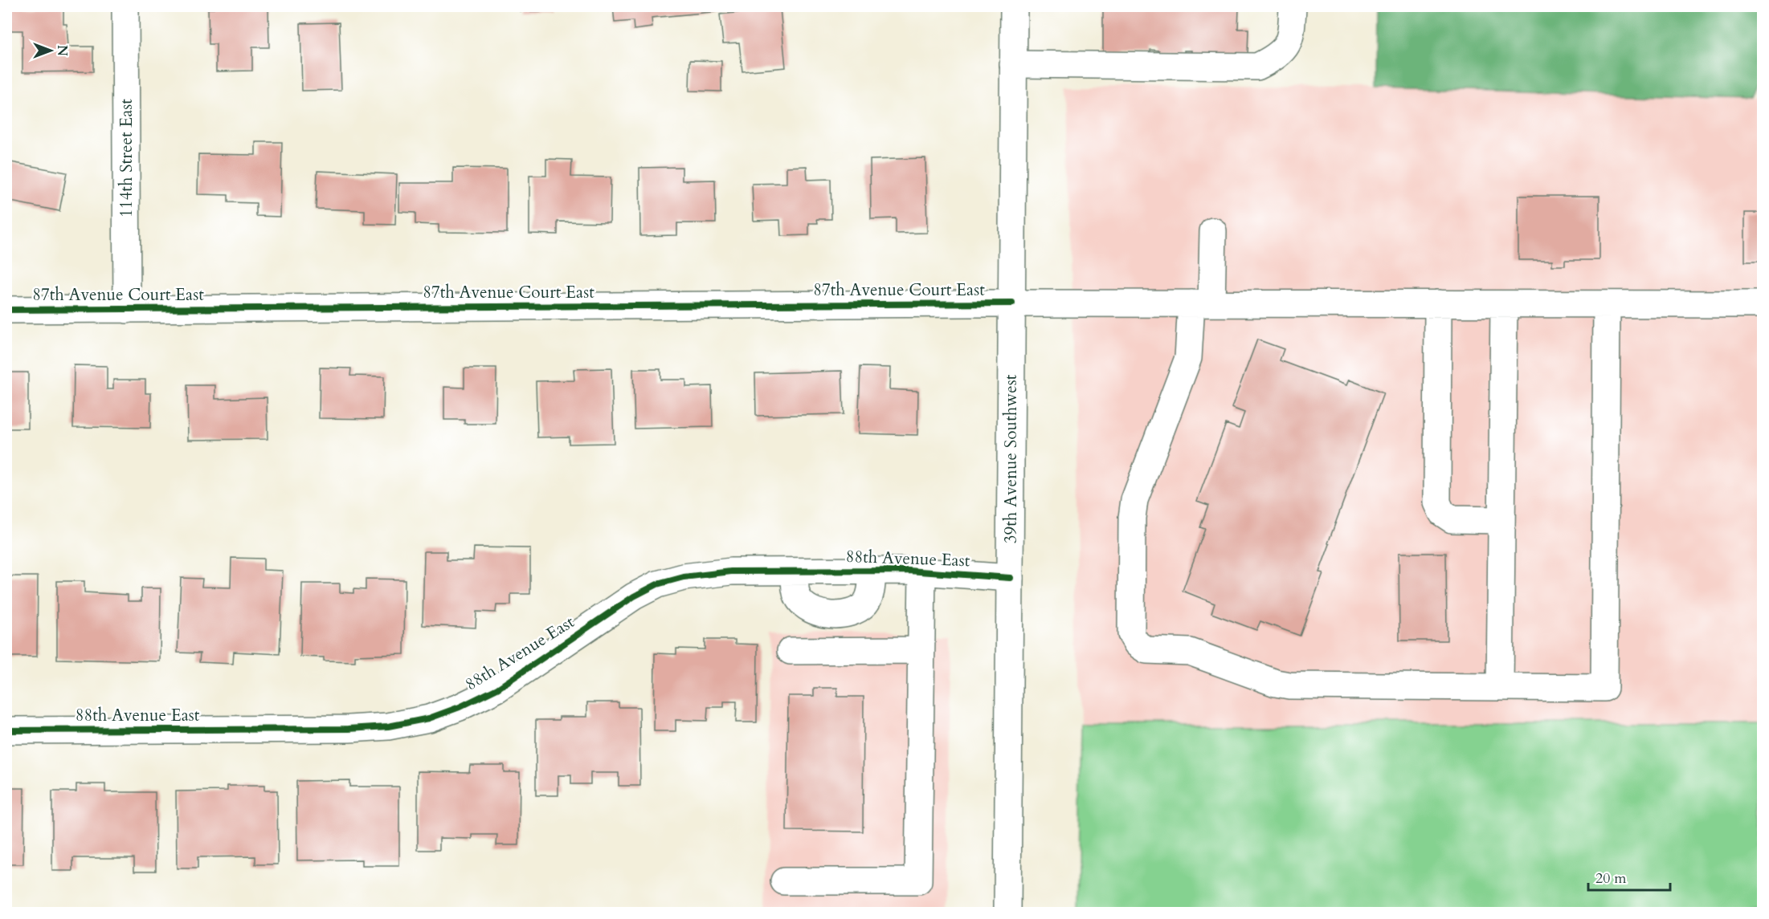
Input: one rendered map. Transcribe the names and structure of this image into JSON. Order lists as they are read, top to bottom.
{
  "streets": {
    "street": [
      "114th Street East",
      "87th Avenue Court East",
      "39th Avenue Southwest",
      "88th Avenue East"
    ]
  },
  "crossings": [
    ["114th Street East", "87th Avenue Court East"],
    ["87th Avenue Court East", "39th Avenue Southwest"],
    ["39th Avenue Southwest", "88th Avenue East"]
  ],
  "scale_bar": "20 m",
  "north": "right"
}
